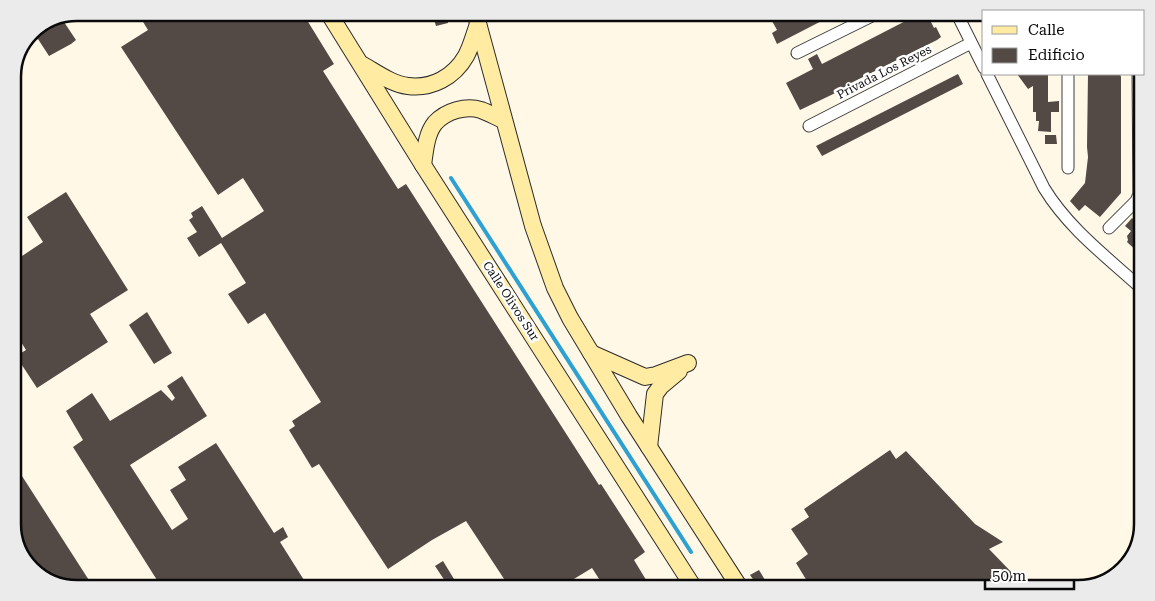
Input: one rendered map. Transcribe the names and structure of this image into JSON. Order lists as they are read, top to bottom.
{
  "streets": {
    "main road": ["Calle Olivos Sur"],
    "street": ["Privada Los Reyes"]
  },
  "legend": ["Calle", "Edificio"],
  "scale_bar": "50 m"
}
